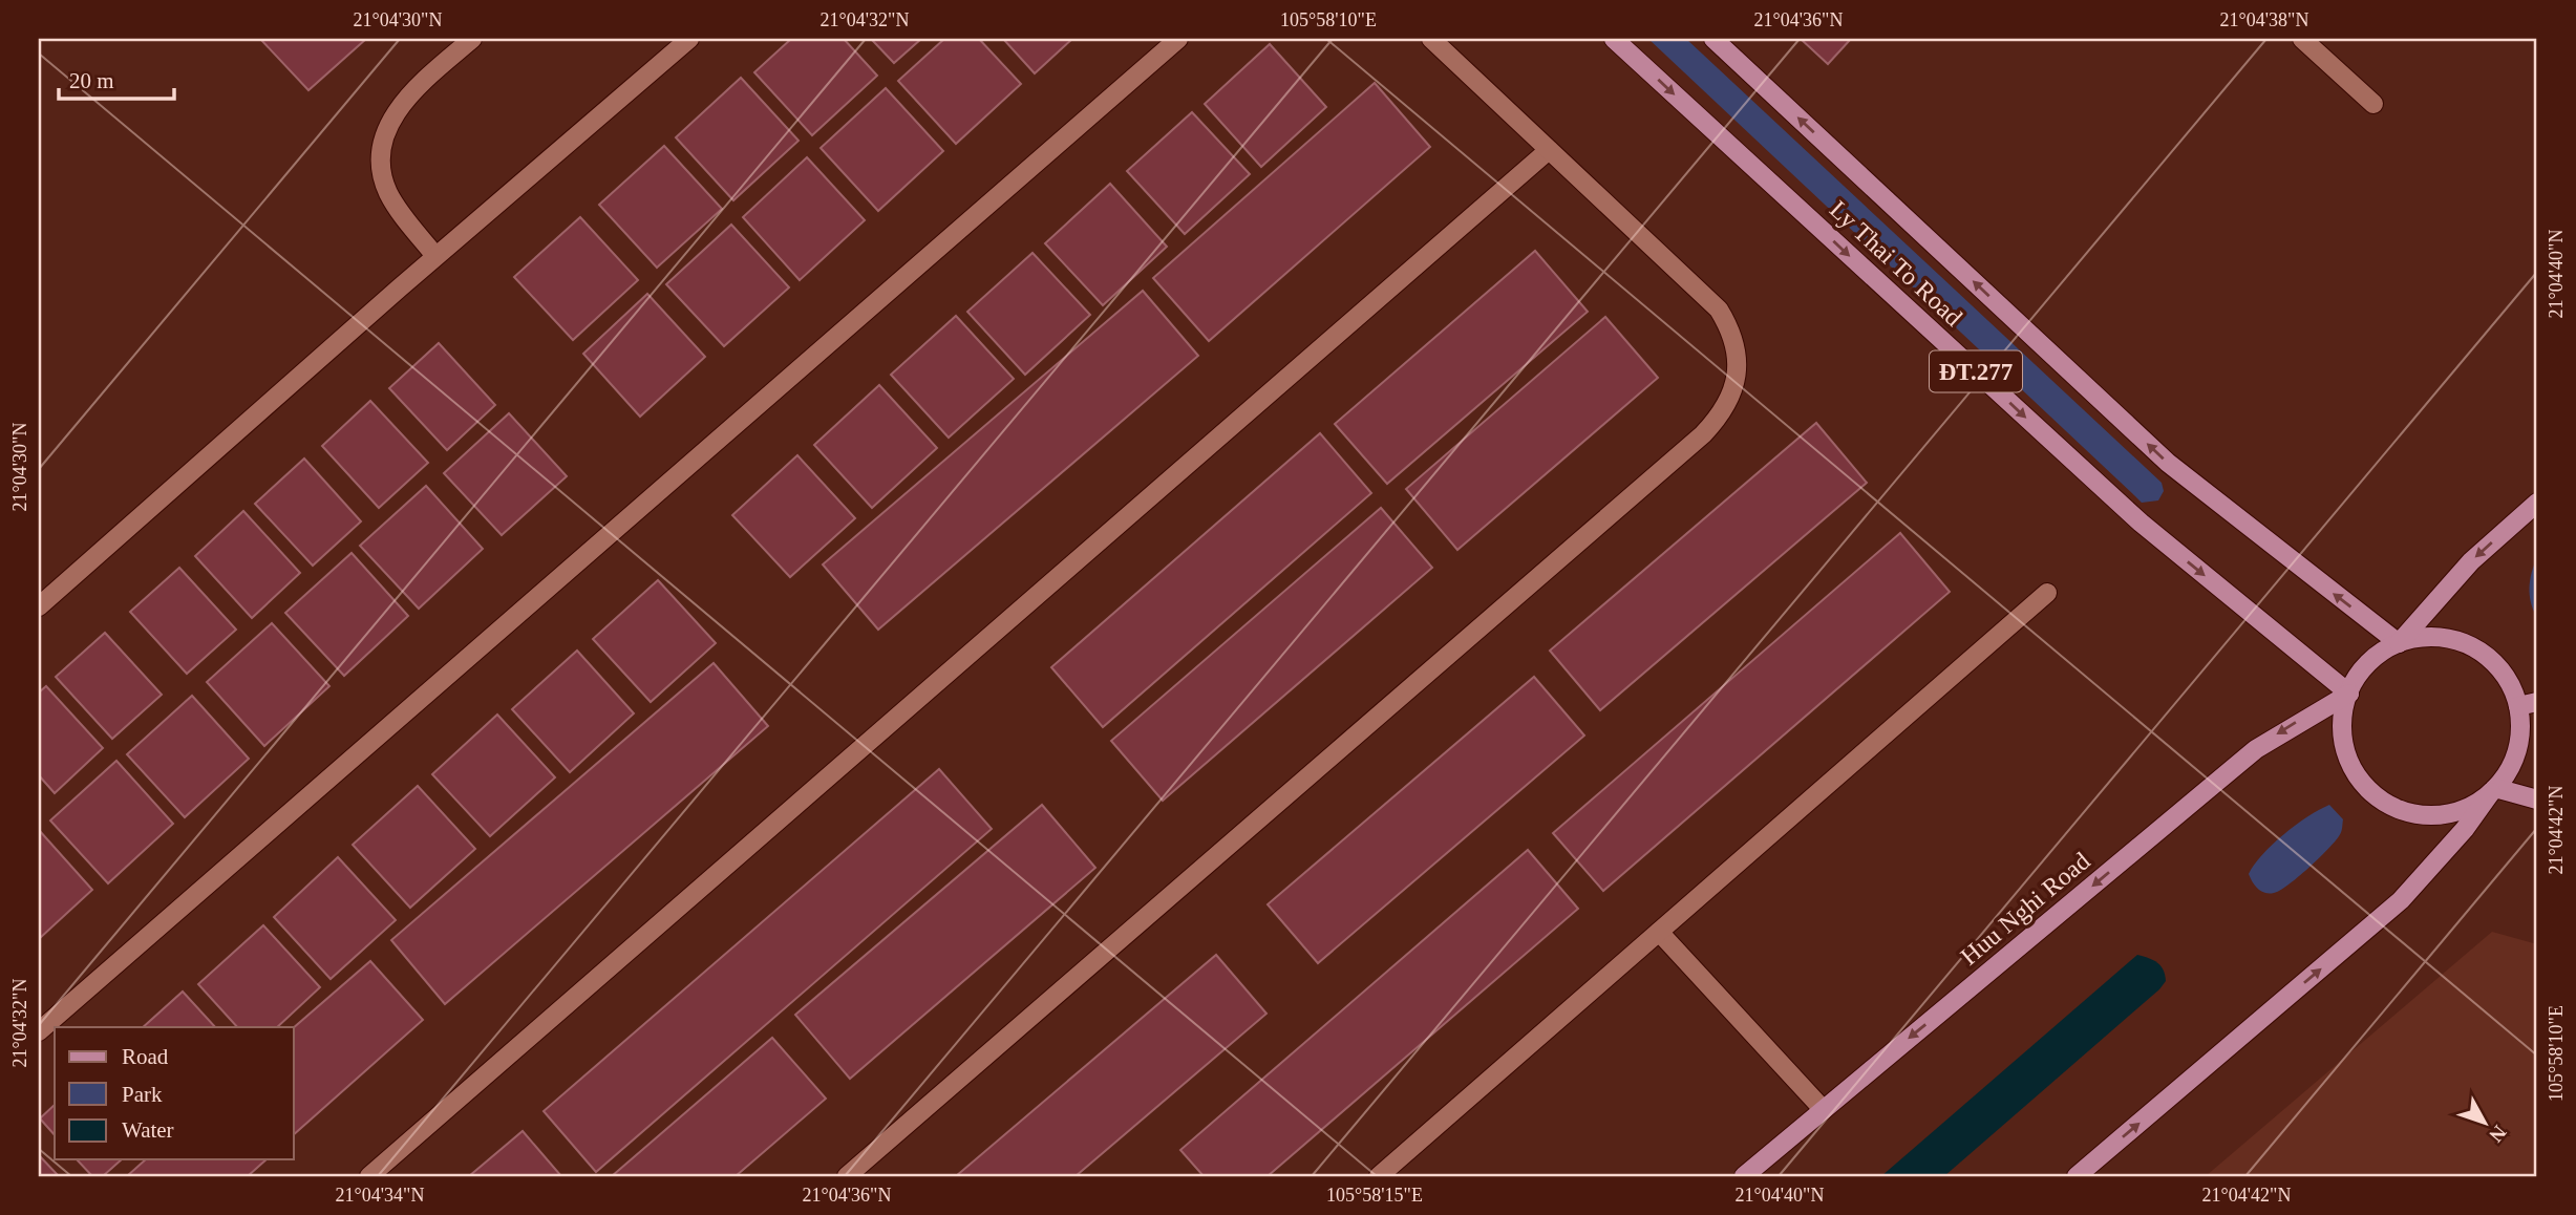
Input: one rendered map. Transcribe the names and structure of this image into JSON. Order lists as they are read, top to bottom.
{
  "streets": {
    "main road": ["Ly Thai To Road", "ĐT.277", "Huu Nghi Road"]
  },
  "crossings": [
    ["Ly Thai To Road", "Huu Nghi Road"]
  ],
  "one_way": ["Huu Nghi Road"],
  "legend": ["Road", "Park", "Water"],
  "scale_bar": "20 m",
  "north": "bottom right",
  "coordinates": [
    "21°04'30\"N",
    "21°04'32\"N",
    "105°58'10\"E",
    "21°04'36\"N",
    "21°04'38\"N",
    "21°04'40\"N",
    "21°04'42\"N",
    "21°04'34\"N",
    "105°58'15\"E"
  ]
}
